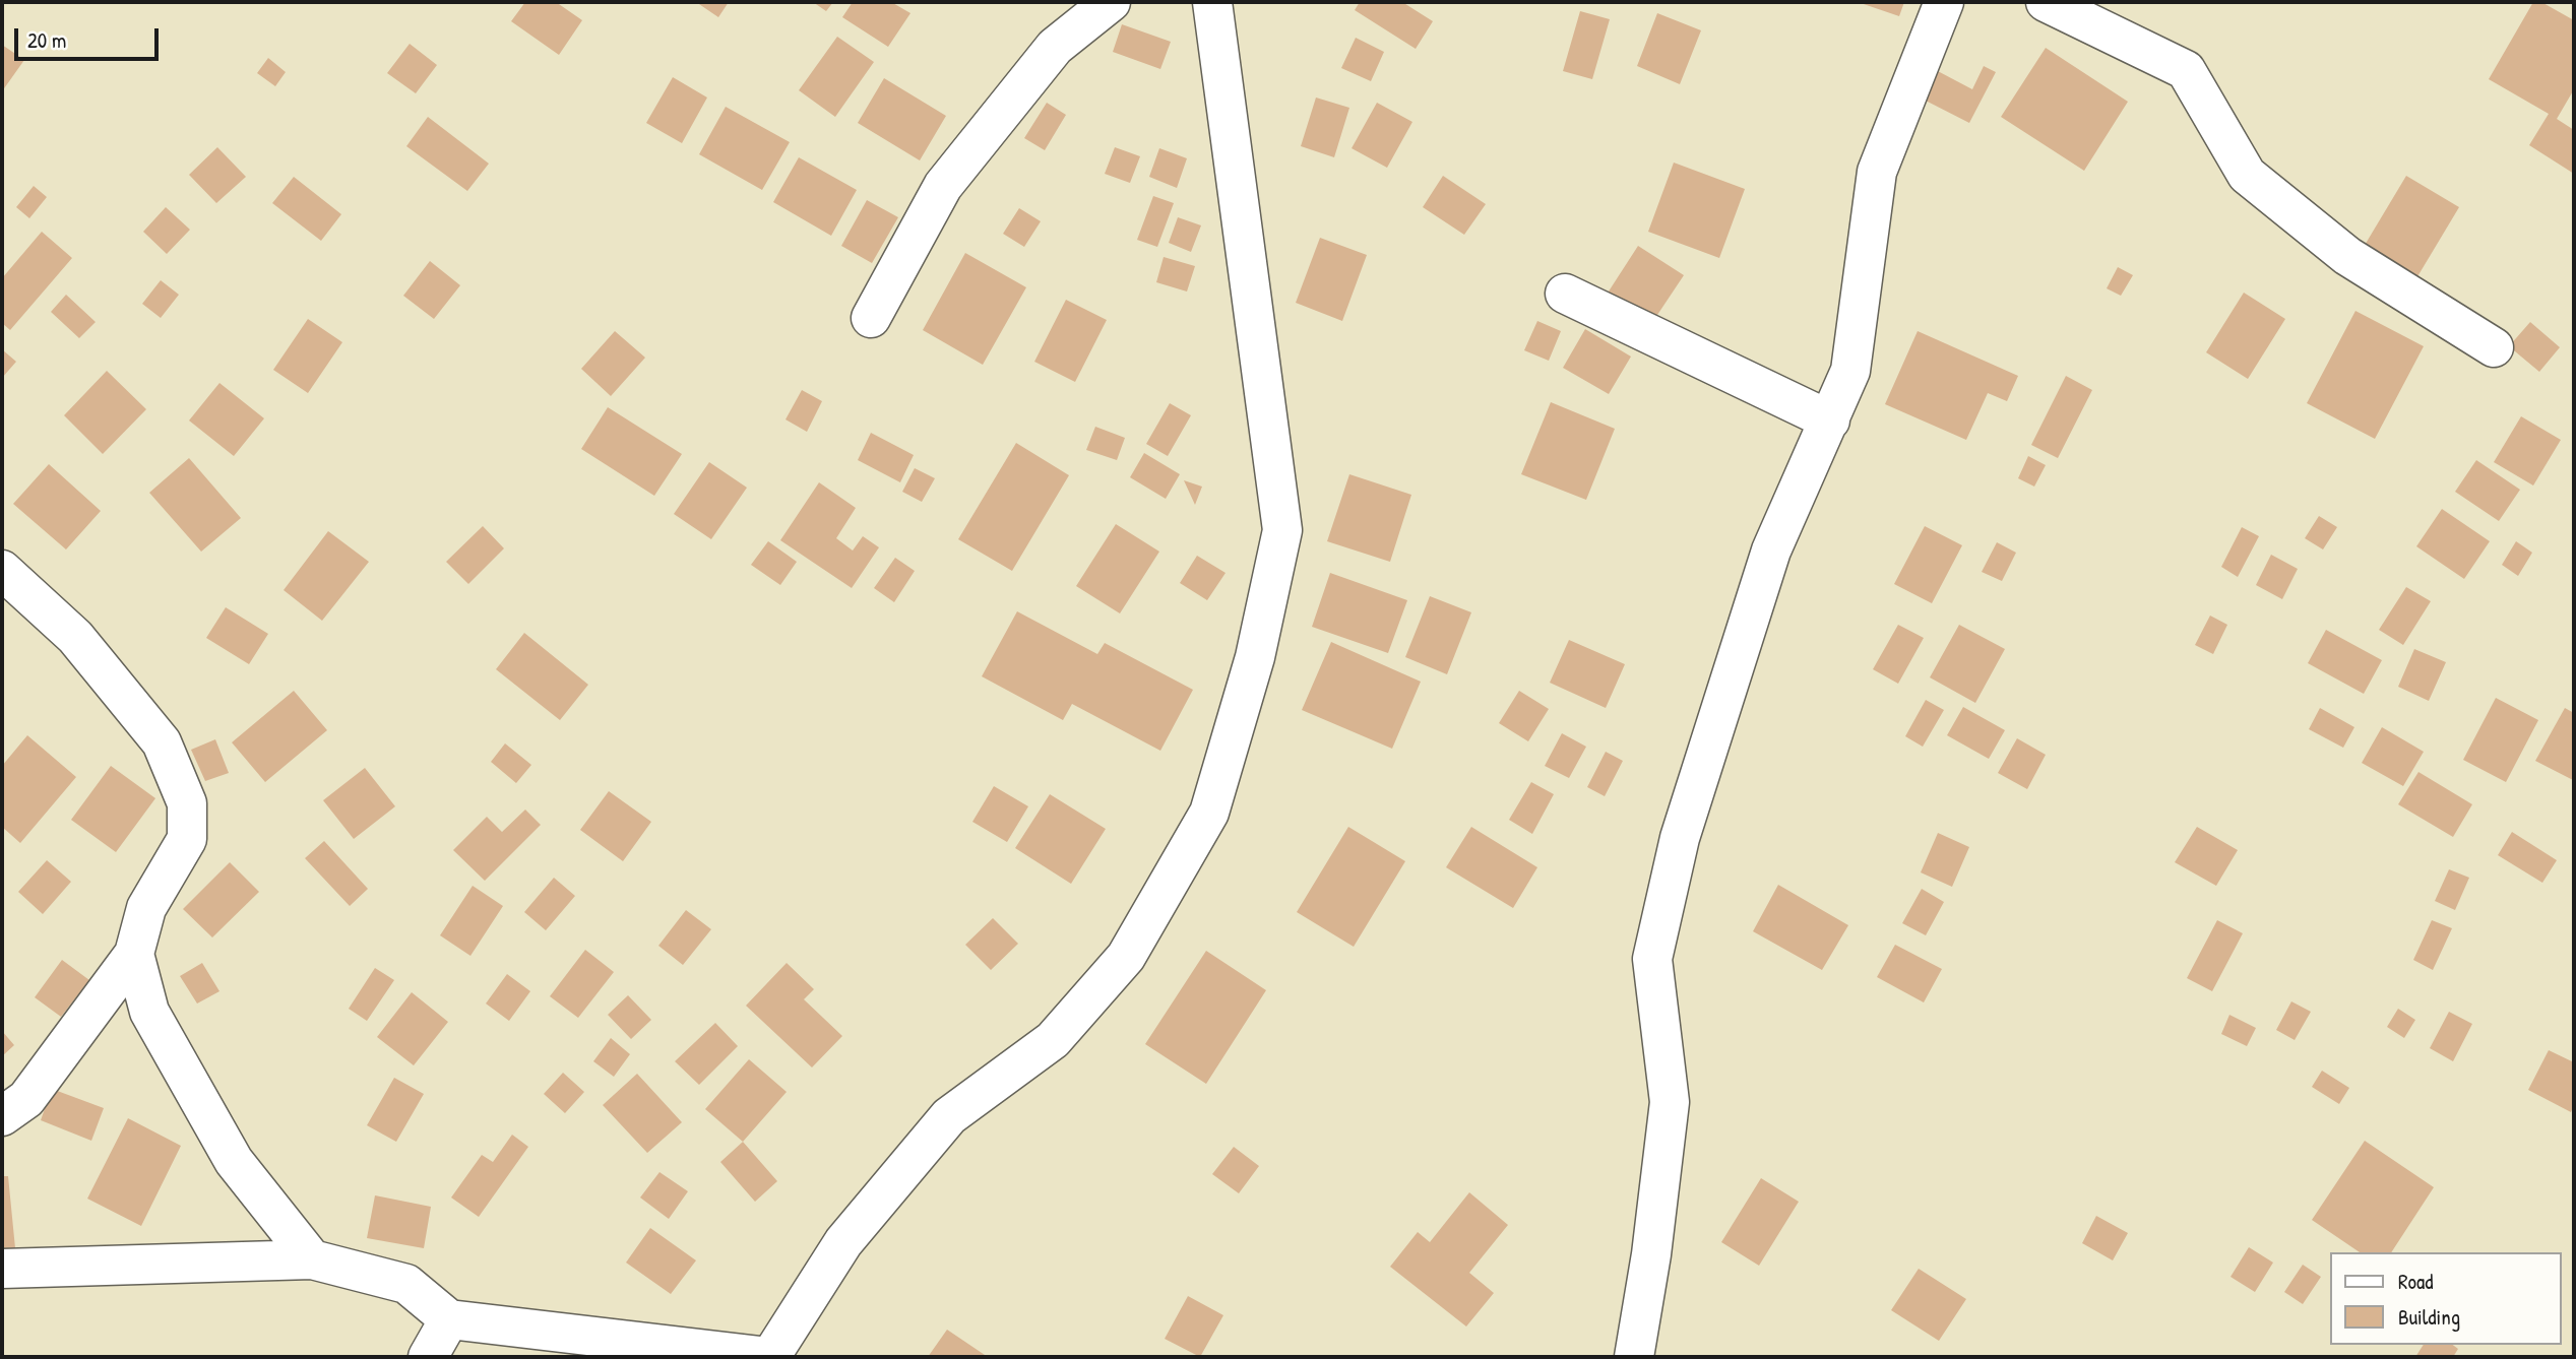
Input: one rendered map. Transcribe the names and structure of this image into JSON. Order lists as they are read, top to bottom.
{
  "legend": ["Road", "Building"],
  "scale_bar": "20 m"
}
